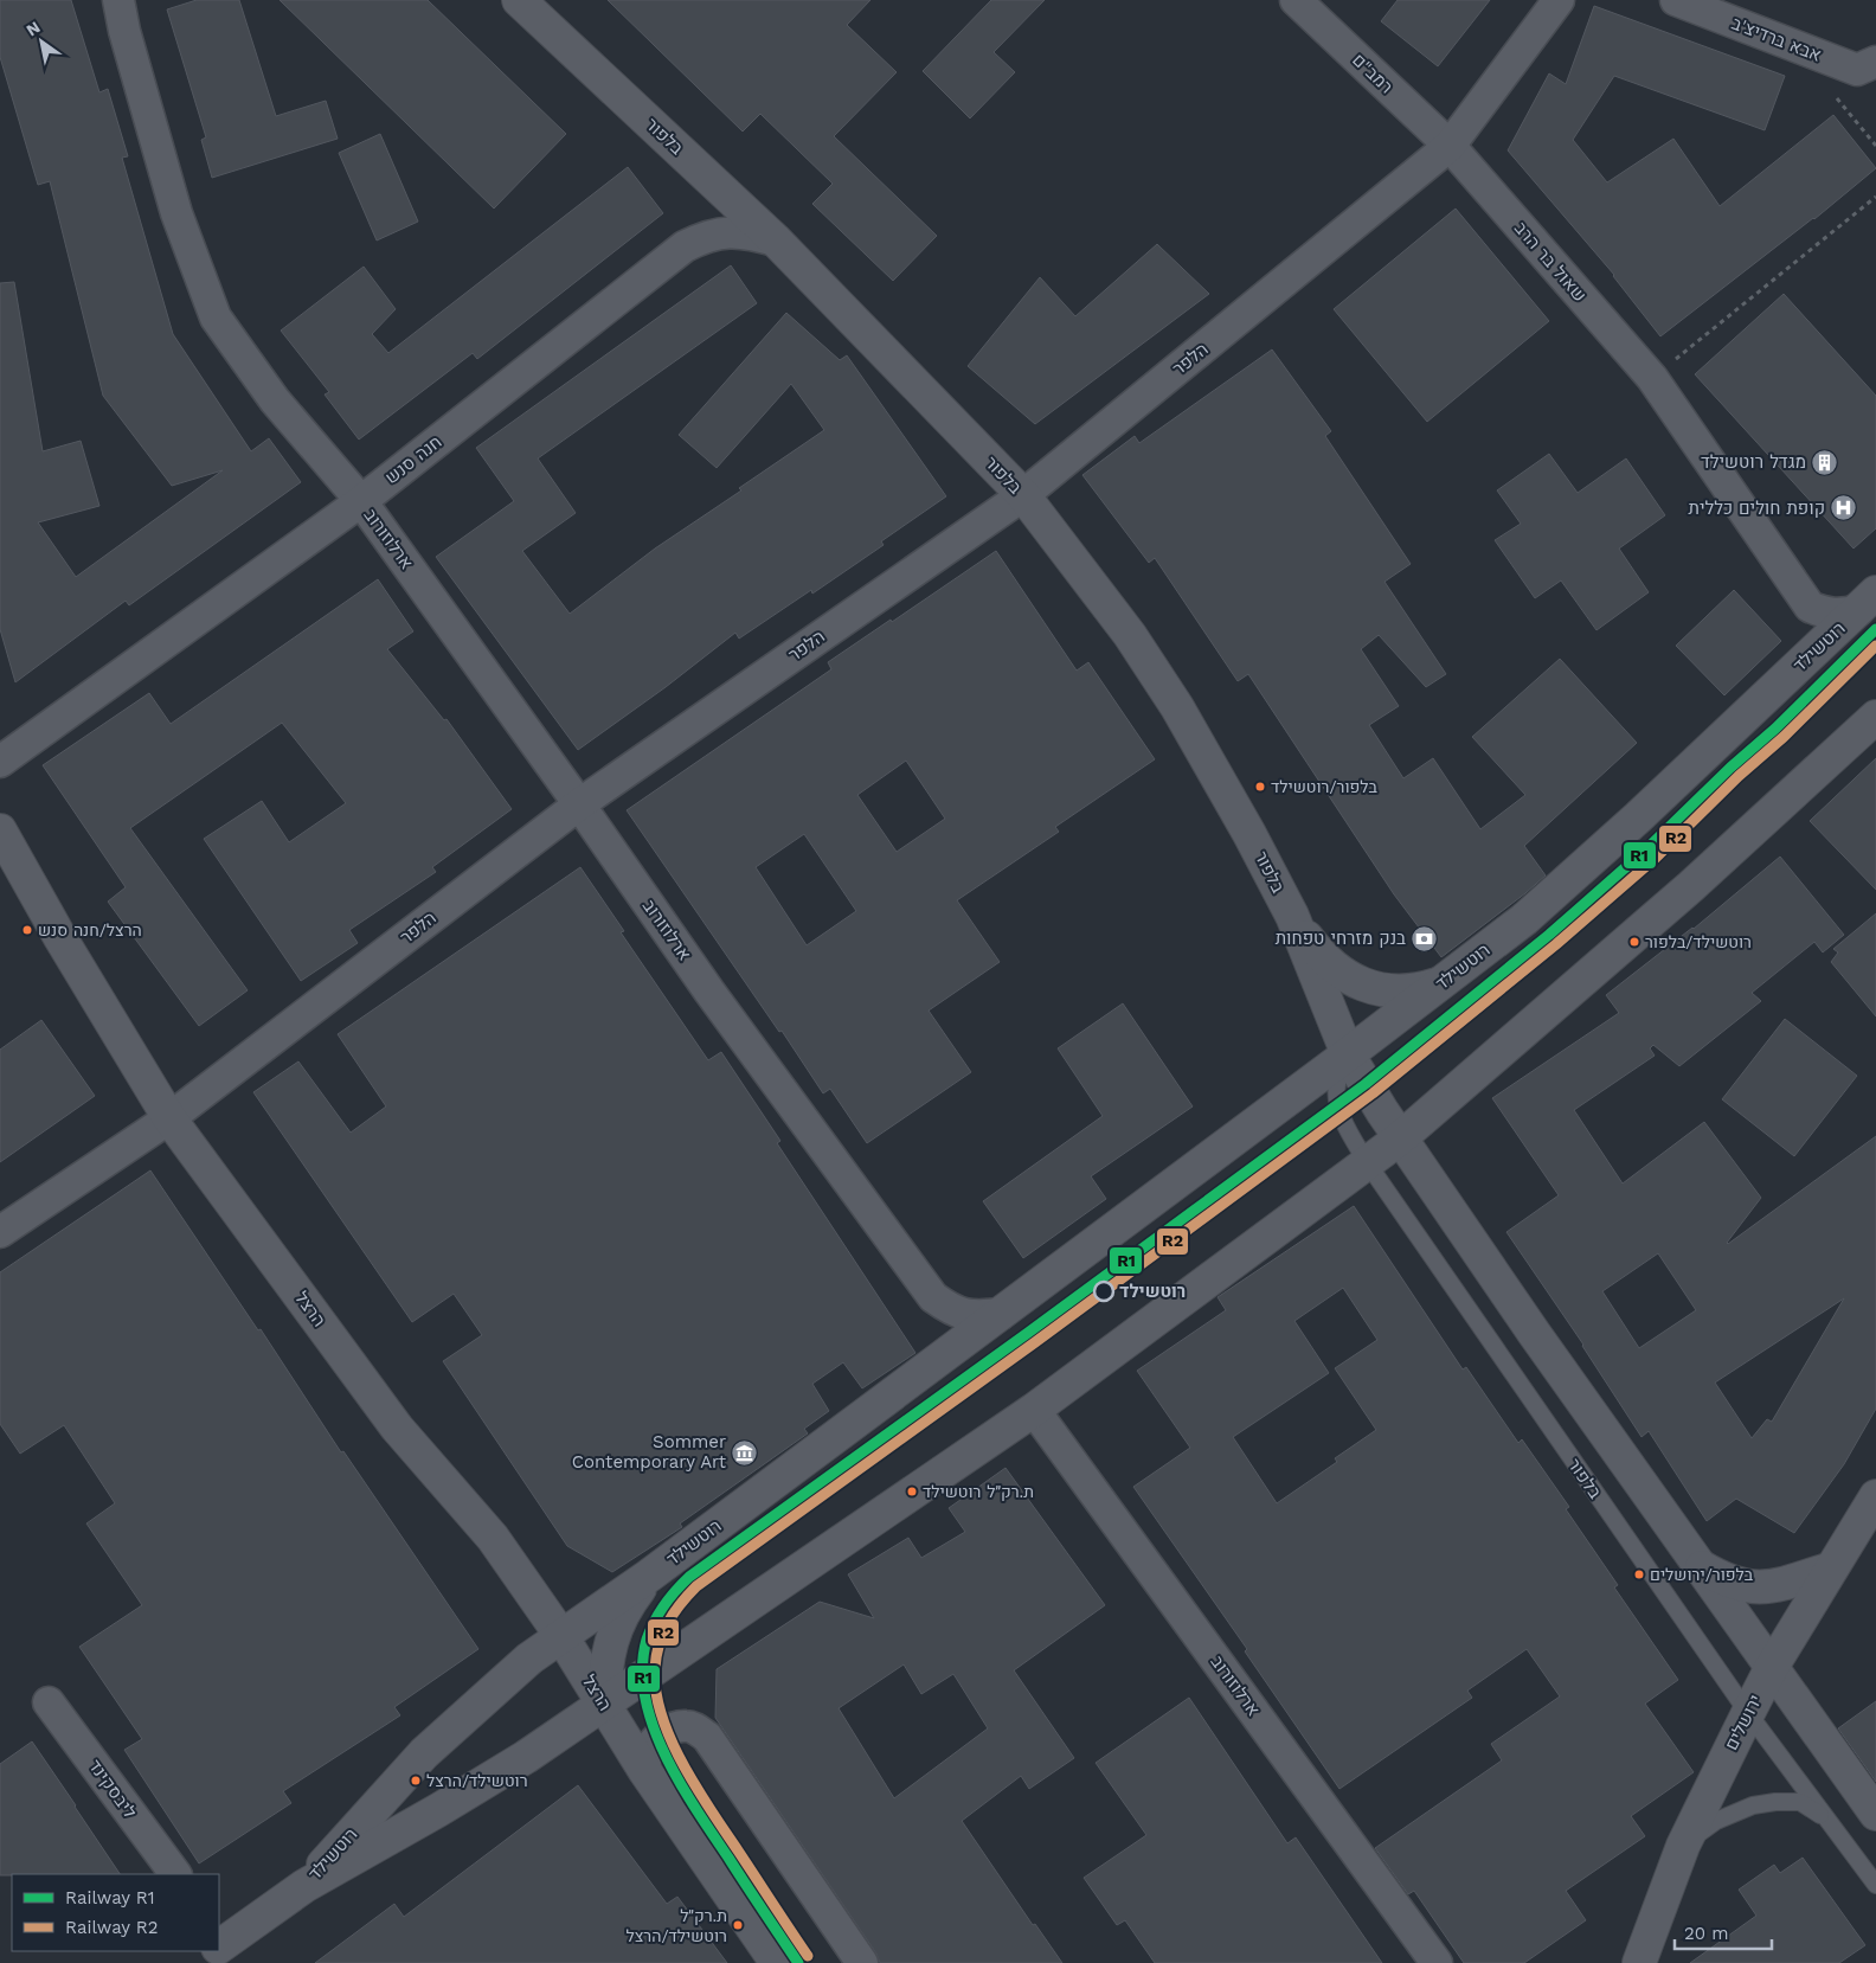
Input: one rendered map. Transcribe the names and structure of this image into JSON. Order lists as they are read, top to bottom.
{
  "streets": {
    "street": [
      "אבא ברדיצ'ב",
      "רמב\"ם",
      "בלפור",
      "שאול בר הרב",
      "הלפר",
      "חנה סנש",
      "ארלוזורוב",
      "רוטשילד",
      "הרצל",
      "ירושלים",
      "ליבסקינד"
    ]
  },
  "crossings": [
    ["רמב\"ם", "שאול בר הרב"],
    ["רמב\"ם", "הלפר"],
    ["בלפור", "הלפר"],
    ["בלפור", "חנה סנש"],
    ["בלפור", "רוטשילד"],
    ["בלפור", "ירושלים"],
    ["שאול בר הרב", "הלפר"],
    ["שאול בר הרב", "רוטשילד"],
    ["הלפר", "ארלוזורוב"],
    ["הלפר", "הרצל"],
    ["חנה סנש", "ארלוזורוב"],
    ["ארלוזורוב", "רוטשילד"],
    ["רוטשילד", "הרצל"]
  ],
  "places": {
    "building": ["מגדל רוטשילד"],
    "hospital": ["קופת חולים כללית"],
    "other": [
      "בלפור/רוטשילד",
      "הרצל/חנה סנש",
      "רוטשילד/בלפור",
      "רוטשילד",
      "ת.רק״ל רוטשילד",
      "בלפור/ירושלים",
      "רוטשילד/הרצל",
      "ת.רק״ל רוטשילד/הרצל"
    ],
    "bank": ["בנק מזרחי טפחות"],
    "museum": ["Sommer Contemporary Art"]
  },
  "lines": ["rail line R1", "rail line R2"],
  "legend": ["Railway R1", "Railway R2"],
  "scale_bar": "20 m",
  "north": "top left"
}
